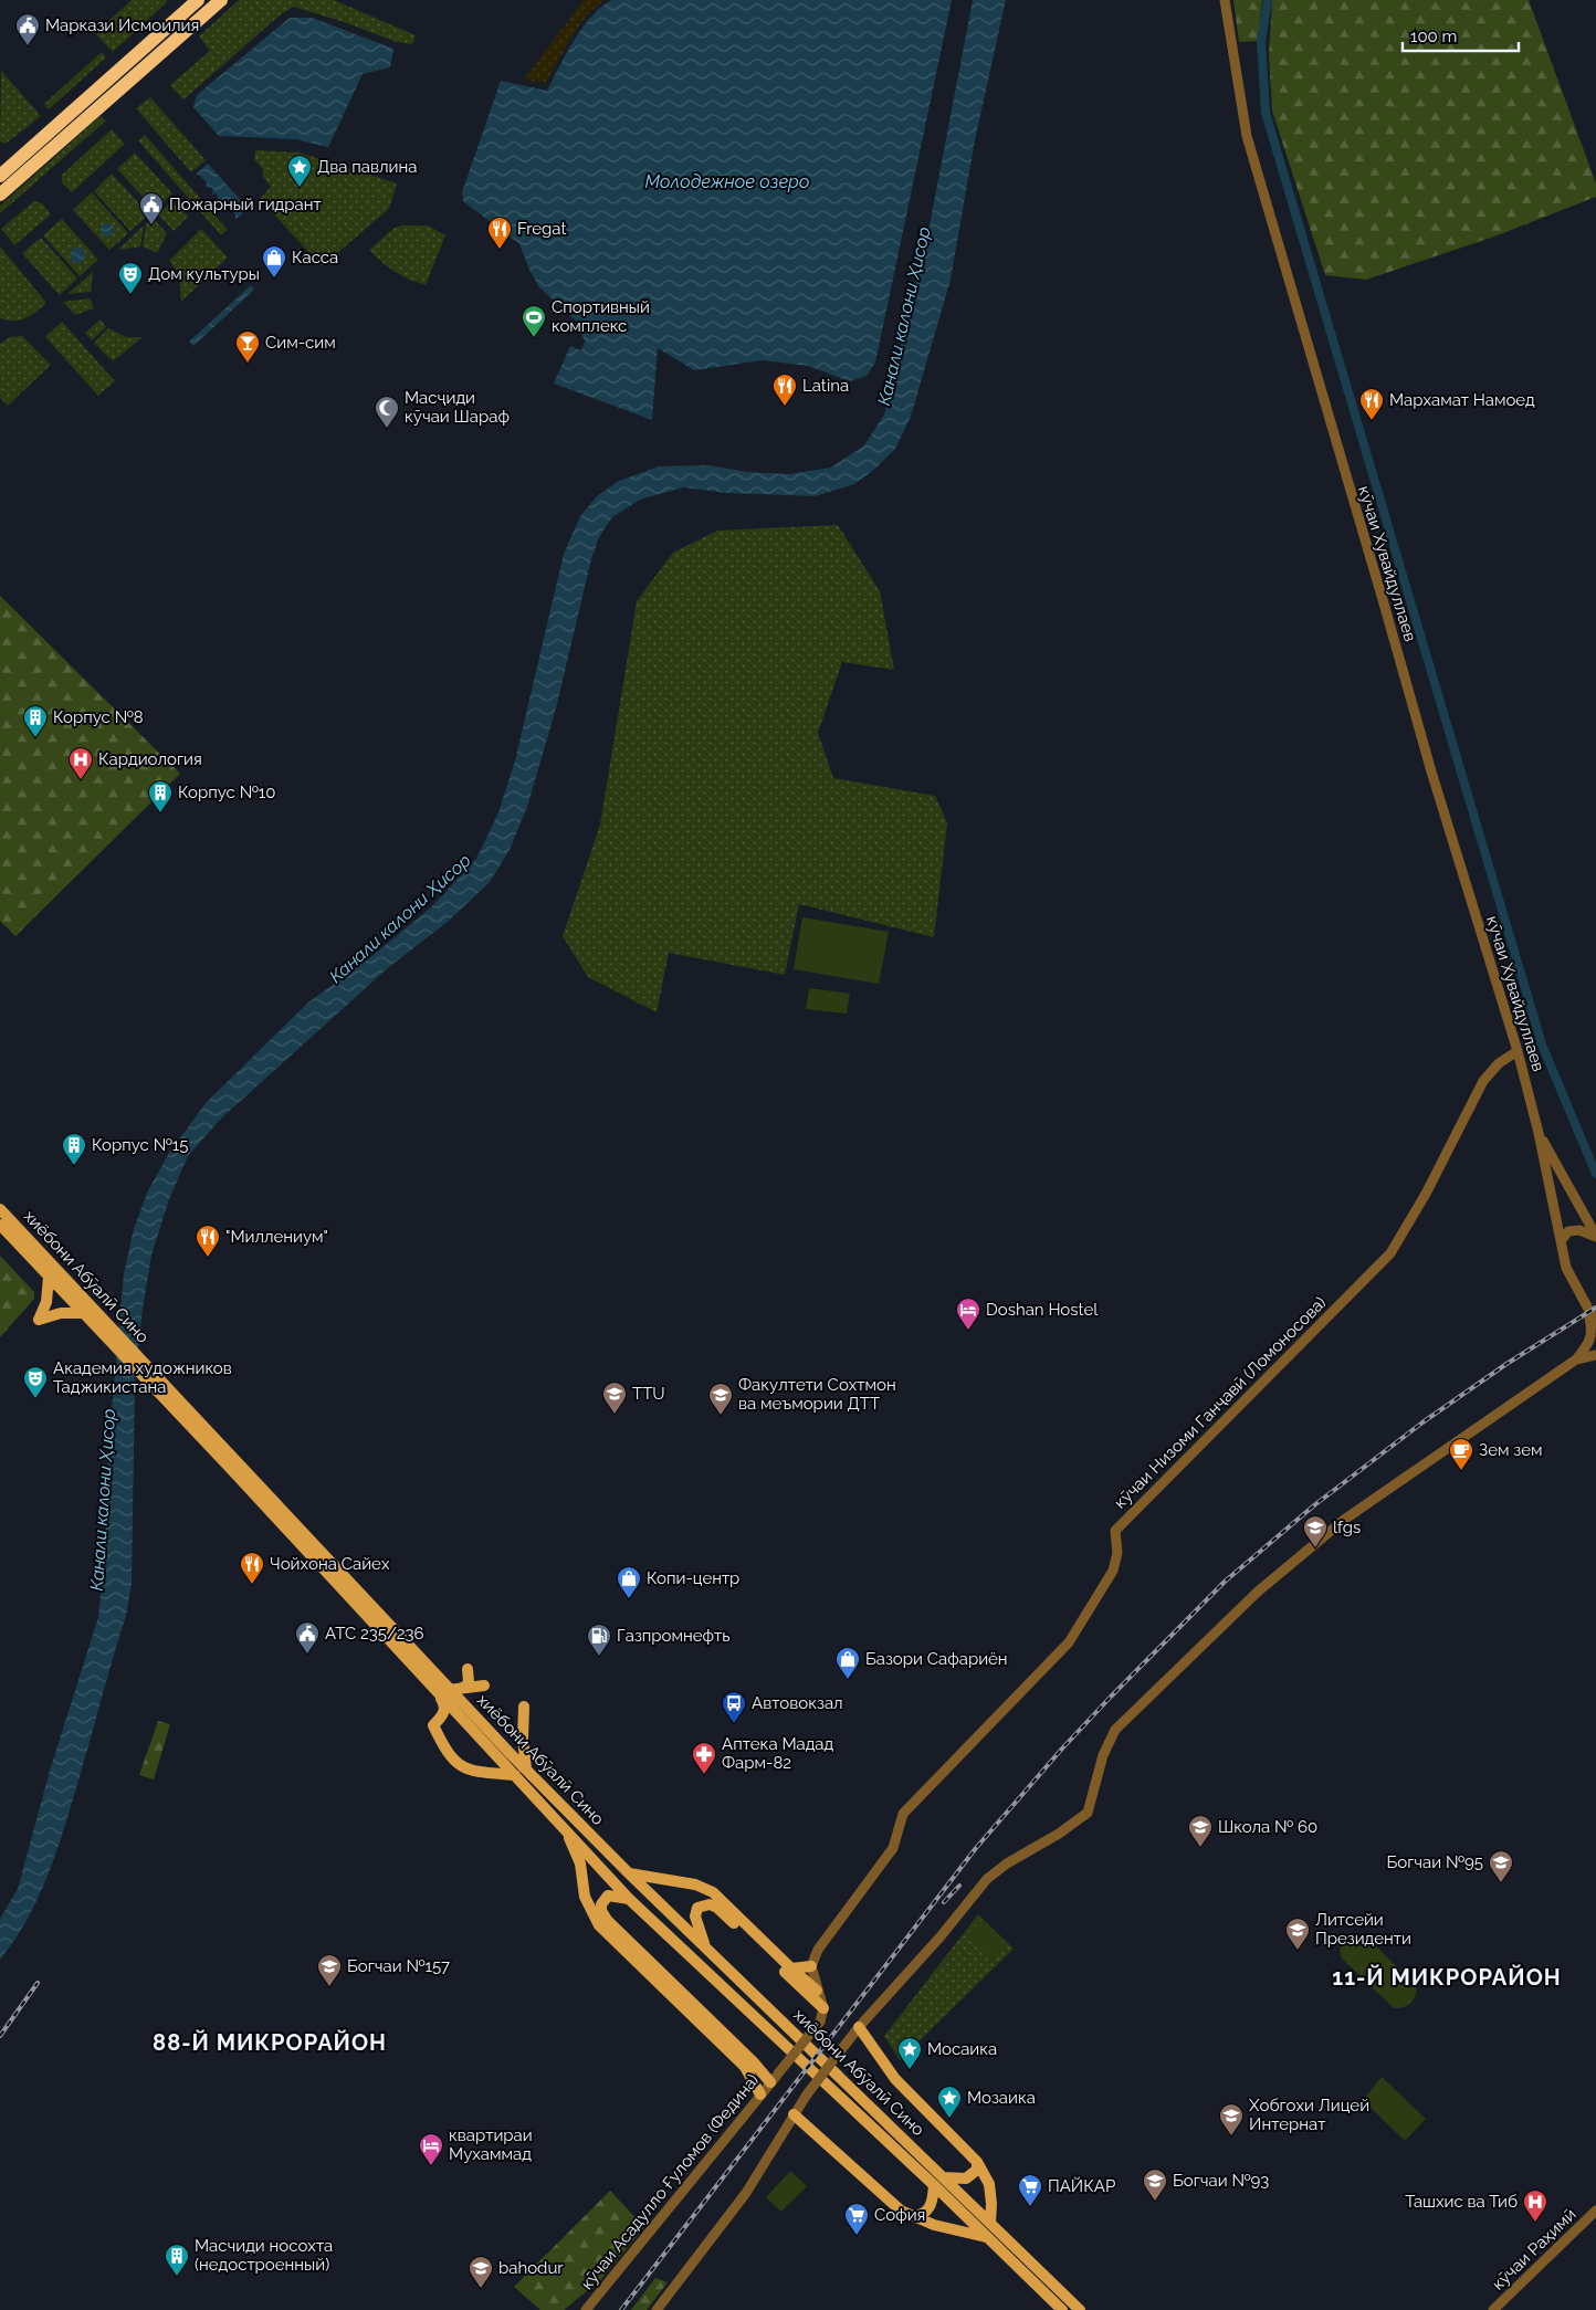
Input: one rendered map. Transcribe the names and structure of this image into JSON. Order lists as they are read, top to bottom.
{
  "streets": {
    "main road": ["хиёбони Абӯалӣ Сино"],
    "street": [
      "кӯчаи Хувайдуллаев",
      "кӯчаи Низоми Ганҷавӣ (Ломоносова)",
      "кӯчаи Асадулло Ғуломов (Федина)",
      "кӯчаи Раҳимӣ"
    ]
  },
  "crossings": [
    ["кӯчаи Хувайдуллаев", "кӯчаи Низоми Ганҷавӣ (Ломоносова)"]
  ],
  "districts": ["11-Й МИКРОРАЙОН", "88-Й МИКРОРАЙОН"],
  "water": ["Молодежное озеро", "Канали калони Ҳисор"],
  "places": {
    "public building": ["Маркази Исмоилия", "Пожарный гидрант", "АТС 235/236"],
    "place": ["Два павлина", "Мосаика", "Мозаика"],
    "restaurant": [
      "Fregat",
      "Latina",
      "Мархамат Намоед",
      "\"Миллениум\"",
      "Чойхона Сайех"
    ],
    "shop": ["Касса", "Копи-центр", "Базори Сафариён"],
    "theatre": ["Дом культуры", "Академия художников Таджикистана"],
    "sports": ["Спортивный комплекс"],
    "bar": ["Сим-сим"],
    "mosque": ["Масҷиди кӯчаи Шараф"],
    "building": [
      "Корпус №8",
      "Корпус №10",
      "Корпус №15",
      "Масчиди носохта (недостроенный)"
    ],
    "hospital": ["Кардиология", "Ташхис ва Тиб"],
    "hotel": ["Doshan Hostel", "квартираи Мухаммад"],
    "school or university": [
      "TTU",
      "Факултети Сохтмон ва меъмории ДТТ",
      "lfgs",
      "Школа № 60",
      "Богчаи №95",
      "Литсейи Президенти",
      "Богчаи №157",
      "Хобгохи Лицей Интернат",
      "Богчаи №93",
      "bahodur"
    ],
    "cafe": ["Зем зем"],
    "fuel station": ["Газпромнефть"],
    "bus stop": ["Автовокзал"],
    "pharmacy": ["Аптека Мадад Фарм-82"],
    "supermarket": ["ПАЙКАР", "София"]
  },
  "scale_bar": "100 m"
}
